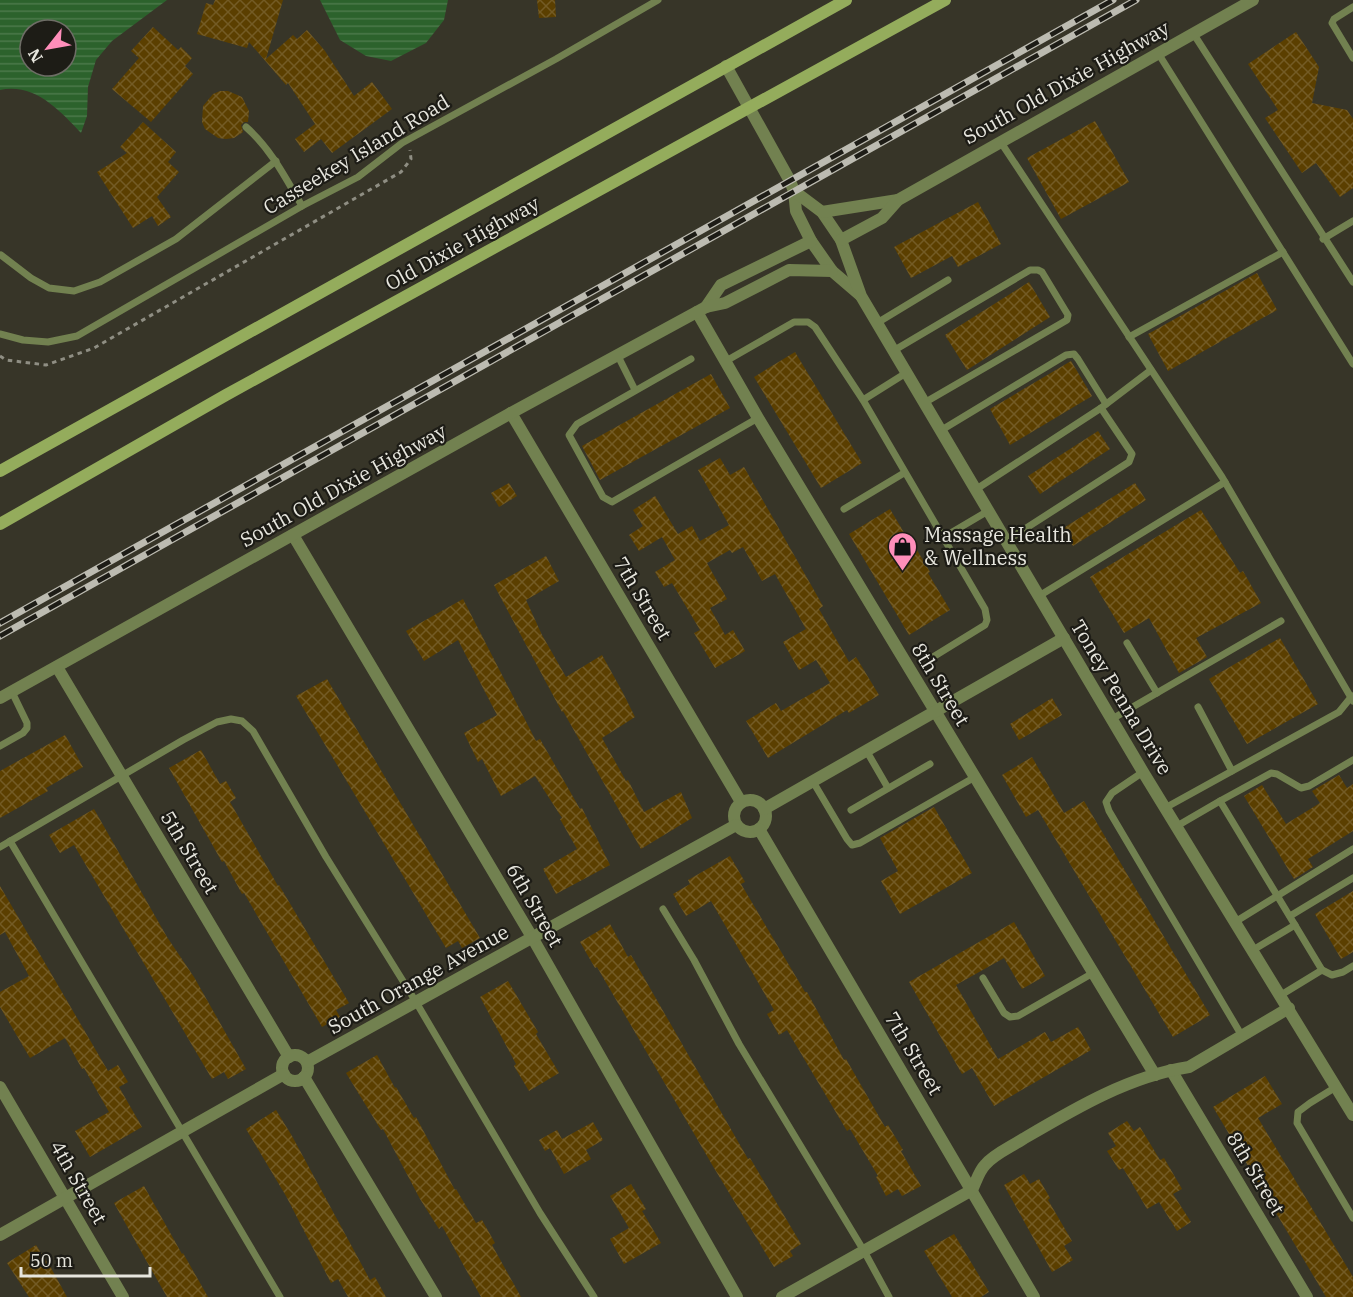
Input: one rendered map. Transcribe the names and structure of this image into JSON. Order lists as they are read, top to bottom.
{
  "streets": {
    "main road": ["Old Dixie Highway"],
    "street": [
      "South Old Dixie Highway",
      "7th Street",
      "8th Street",
      "Toney Penna Drive",
      "5th Street",
      "6th Street",
      "South Orange Avenue",
      "4th Street"
    ],
    "lane": ["Casseekey Island Road"]
  },
  "crossings": [
    ["South Old Dixie Highway", "7th Street"],
    ["South Old Dixie Highway", "8th Street"],
    ["South Old Dixie Highway", "Toney Penna Drive"],
    ["South Old Dixie Highway", "5th Street"],
    ["South Old Dixie Highway", "6th Street"],
    ["Old Dixie Highway", "Toney Penna Drive"],
    ["7th Street", "South Orange Avenue"],
    ["5th Street", "South Orange Avenue"],
    ["6th Street", "South Orange Avenue"]
  ],
  "places": {
    "shop": ["Massage Health & Wellness"]
  },
  "scale_bar": "50 m",
  "north": "bottom left"
}
